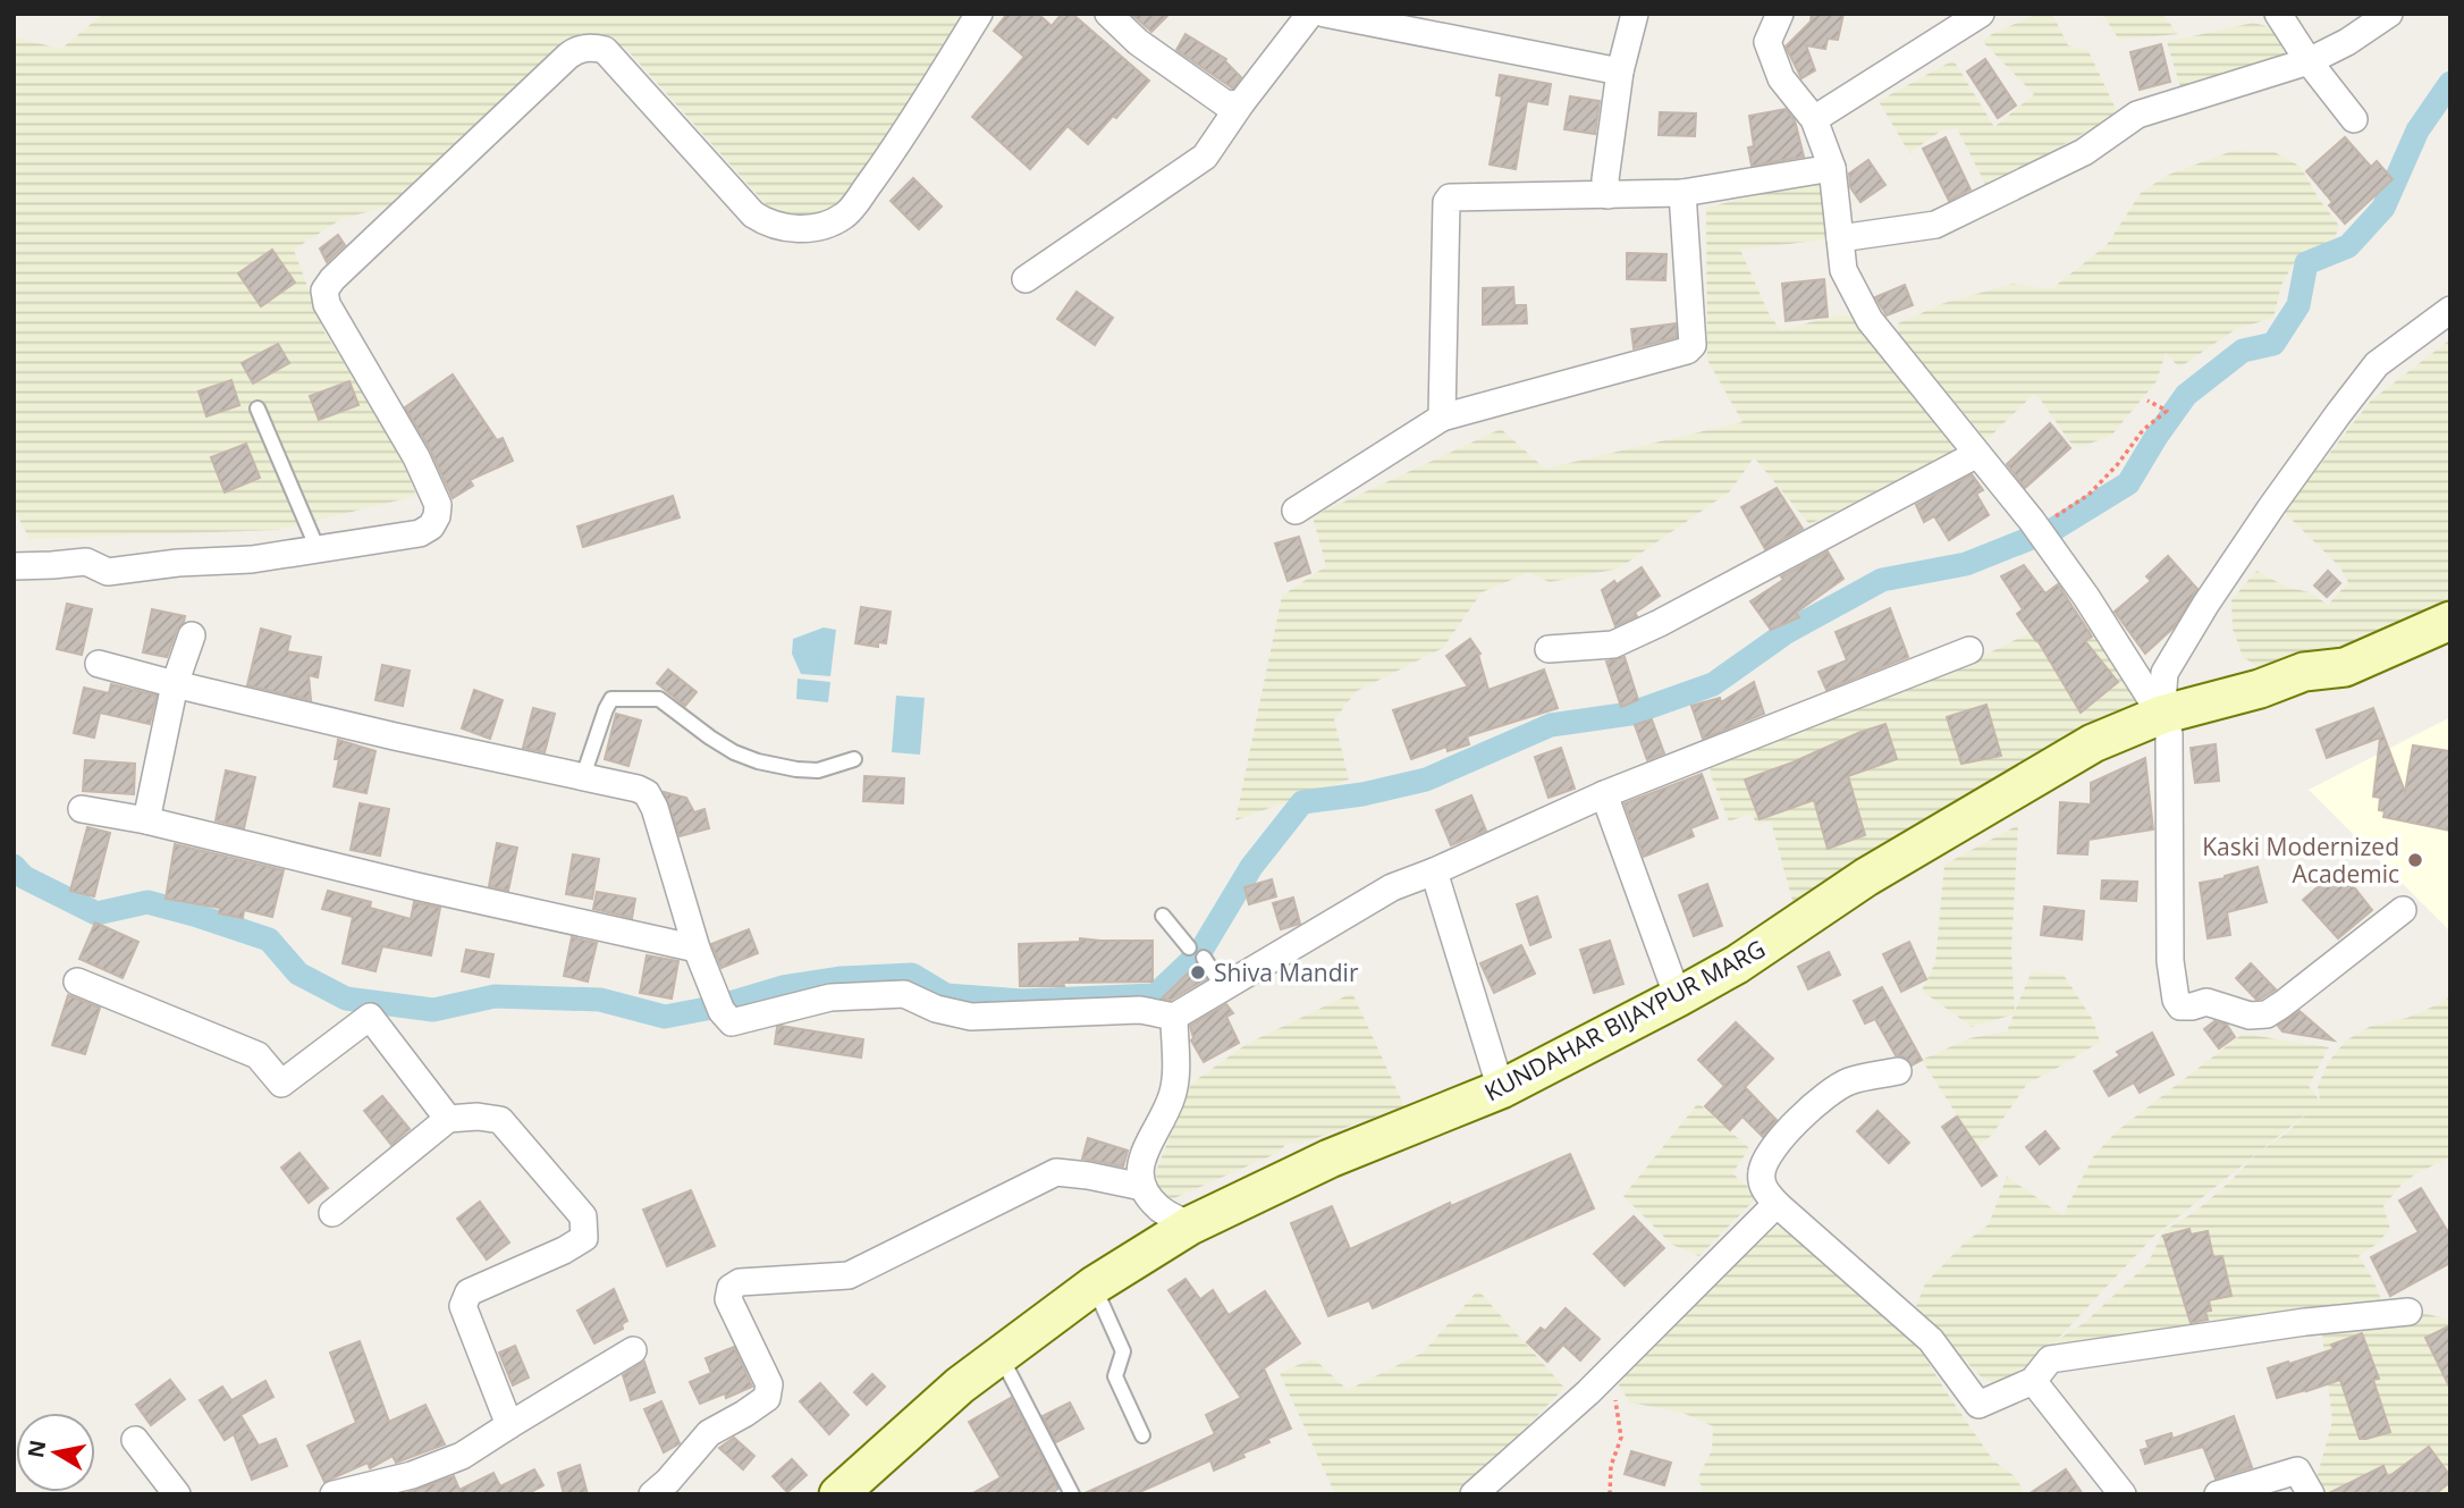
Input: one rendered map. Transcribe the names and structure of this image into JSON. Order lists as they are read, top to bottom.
{
  "streets": {
    "main road": ["KUNDAHAR BIJAYPUR MARG"]
  },
  "places": ["Kaski Modernized Academic", "Shiva Mandir"],
  "north": "left"
}
